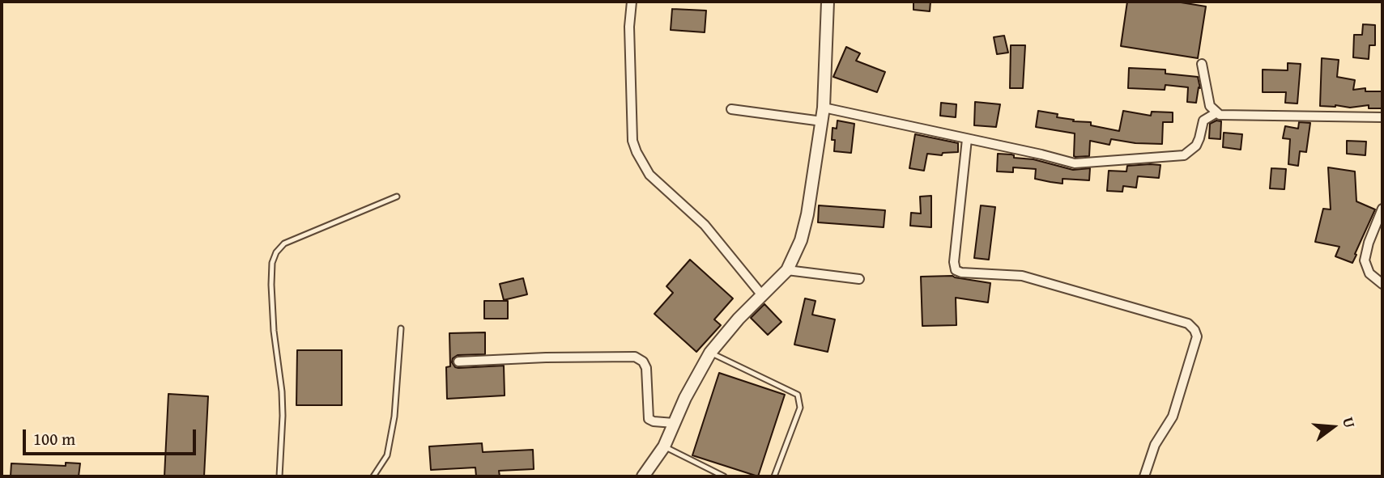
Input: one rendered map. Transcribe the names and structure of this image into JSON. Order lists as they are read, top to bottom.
{
  "scale_bar": "100 m",
  "north": "right"
}
